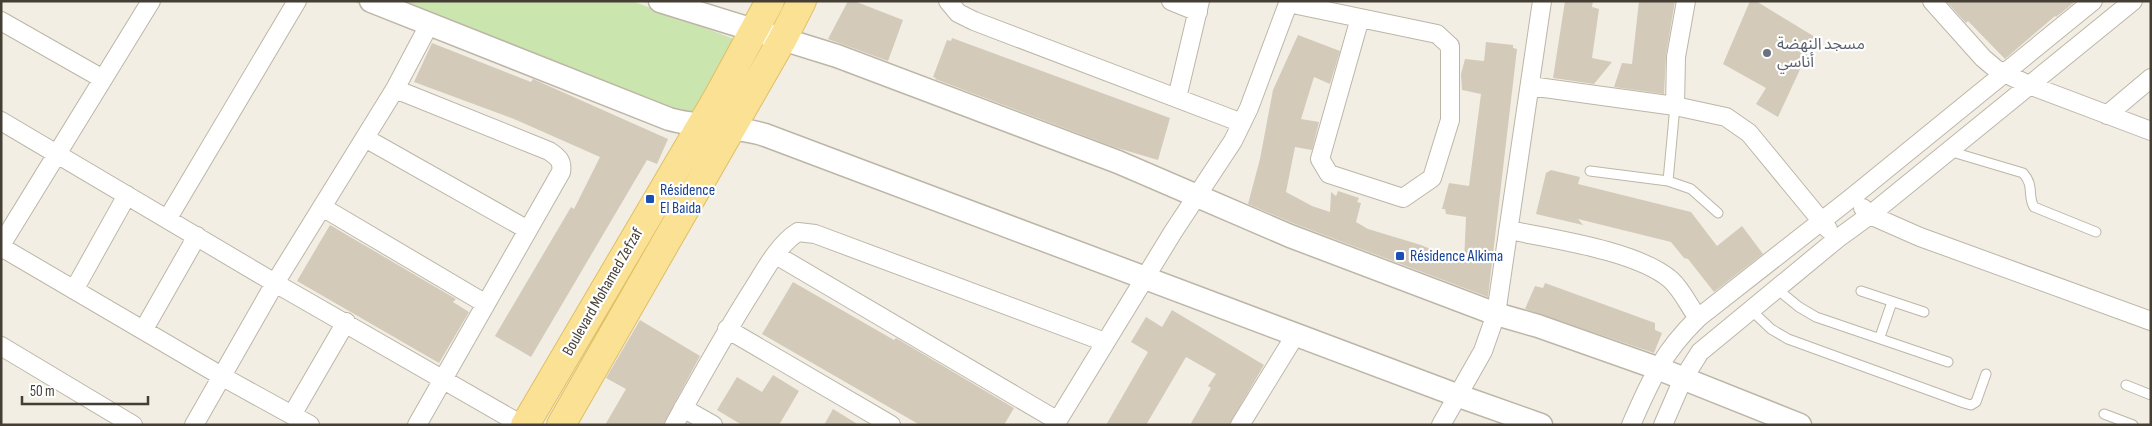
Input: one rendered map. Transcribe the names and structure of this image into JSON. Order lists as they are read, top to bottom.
{
  "streets": {
    "main road": ["Boulevard Mohamed Zefzaf"]
  },
  "places": {
    "other": ["مسجد النهضة أناسي"],
    "transit": ["Résidence El Baida", "Résidence Alkima"]
  },
  "scale_bar": "50 m"
}
